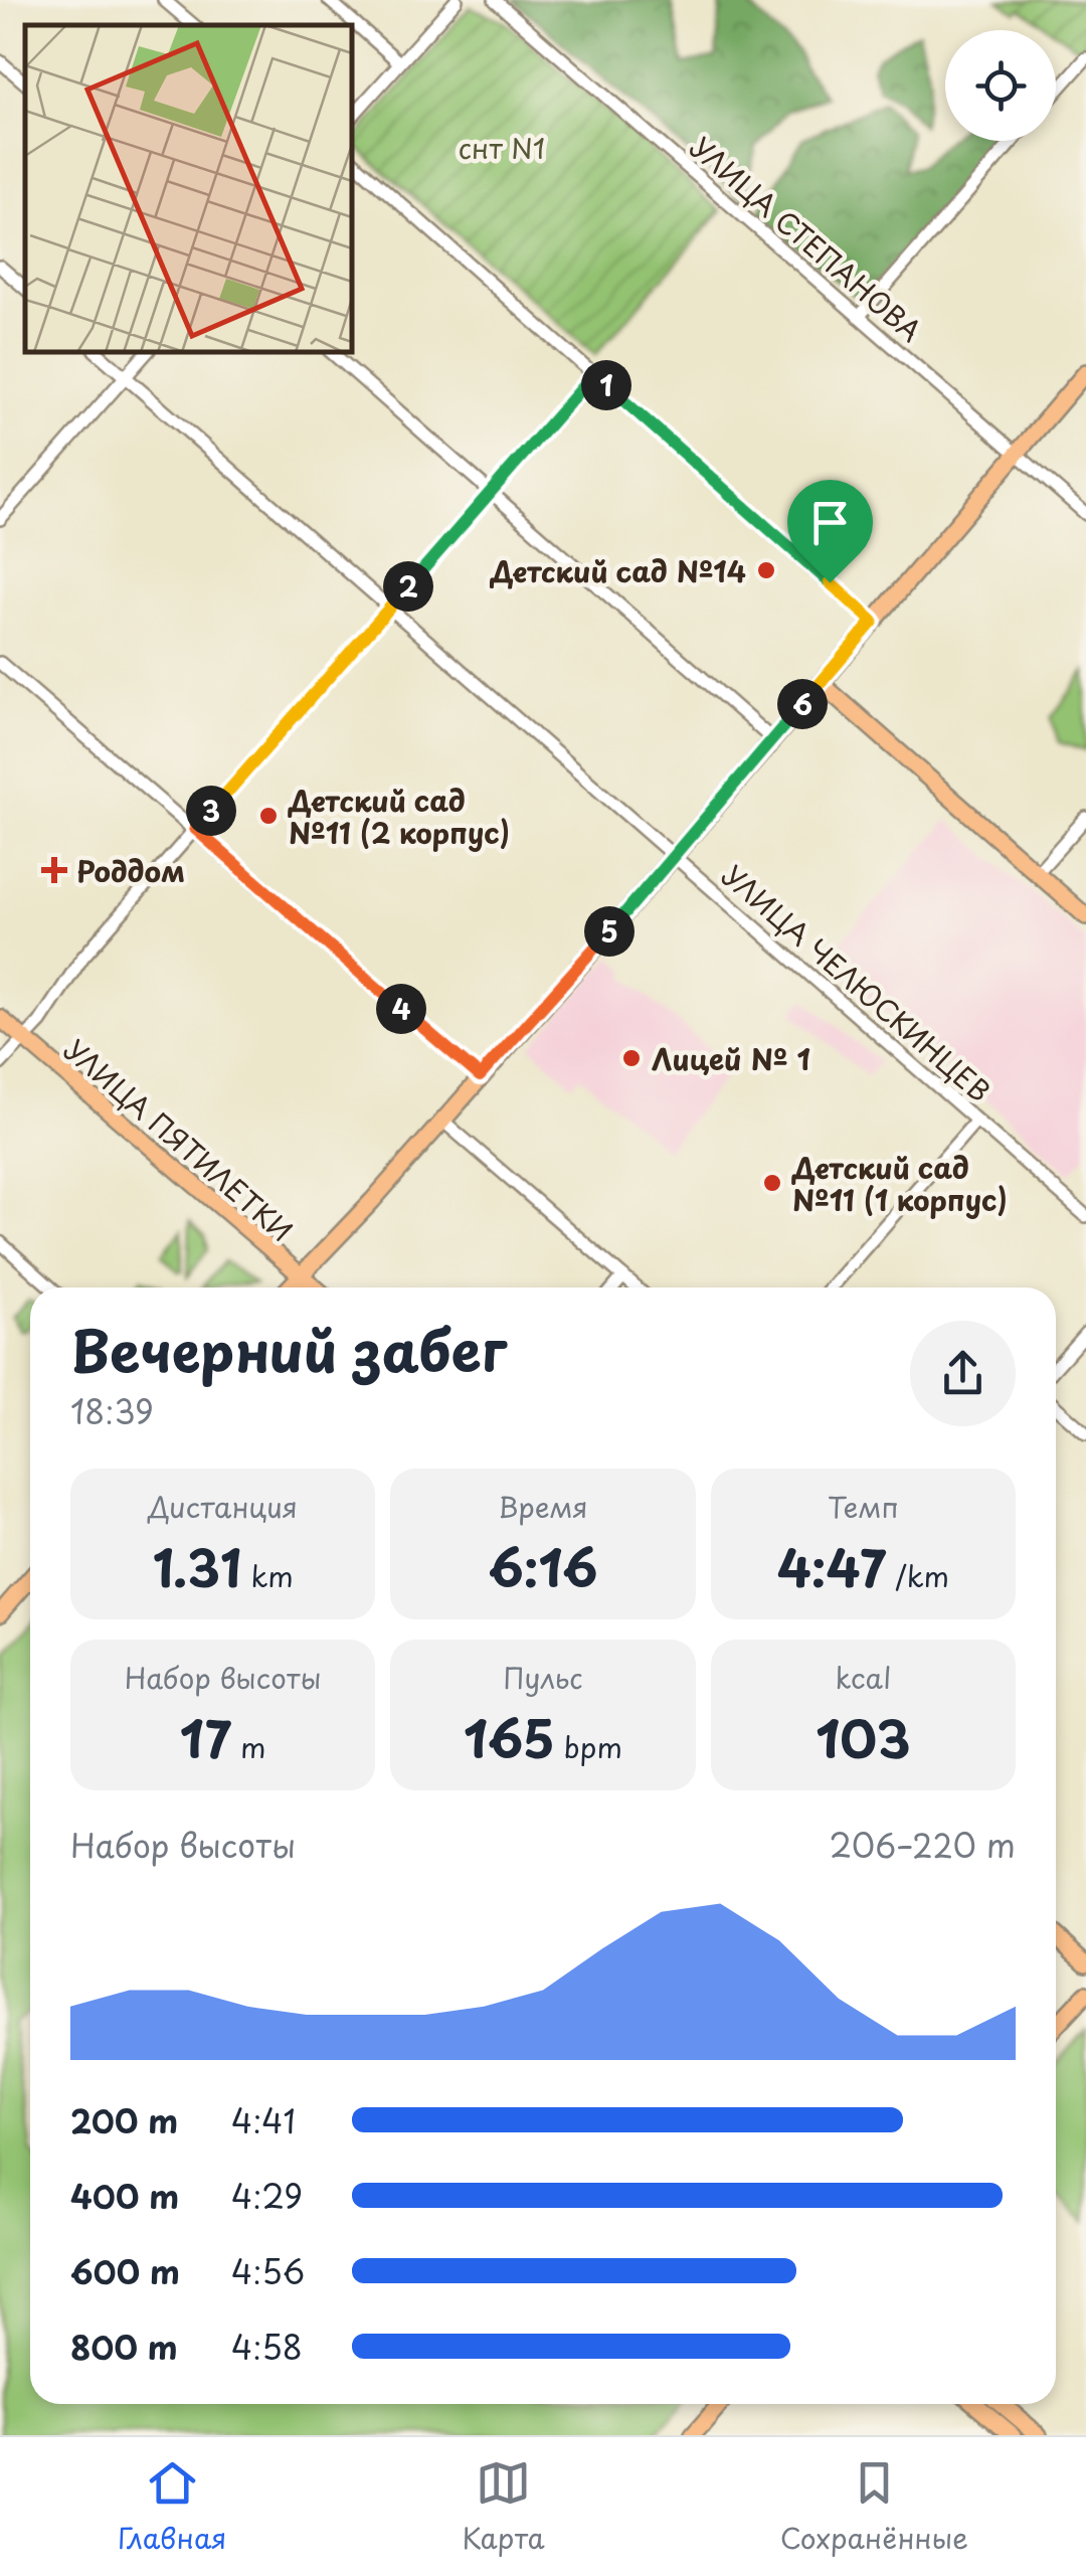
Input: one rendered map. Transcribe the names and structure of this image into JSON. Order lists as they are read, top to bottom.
{
  "streets": {
    "main road": ["УЛИЦА ПЯТИЛЕТКИ"],
    "street": ["УЛИЦА СТЕПАНОВА", "УЛИЦА ЧЕЛЮСКИНЦЕВ"]
  },
  "parks": ["снт N1"],
  "places": {
    "other": [
      "Детский сад №14",
      "Детский сад №11 (2 корпус)",
      "Лицей № 1",
      "Детский сад №11 (1 корпус)"
    ],
    "health": ["Роддом"]
  },
  "page": {
    "pins": [
      "1",
      "2",
      "6",
      "3",
      "5",
      "4"
    ],
    "heading": ["Вечерний забег", "18:39"],
    "stats": [
      ["Дистанция", "1.31 km"],
      ["Время", "6:16"],
      ["Темп", "4:47 /km"],
      ["Набор высоты", "17 m"],
      ["Пульс", "165 bpm"],
      ["kcal", "103"]
    ],
    "chart": ["Набор высоты", "206–220 m"],
    "list": [
      {
        "name": "200 m",
        "note": "4:41"
      },
      {
        "name": "400 m",
        "note": "4:29"
      },
      {
        "name": "600 m",
        "note": "4:56"
      },
      {
        "name": "800 m",
        "note": "4:58"
      }
    ],
    "tabs": ["Главная", "Карта", "Сохранённые"]
  }
}
